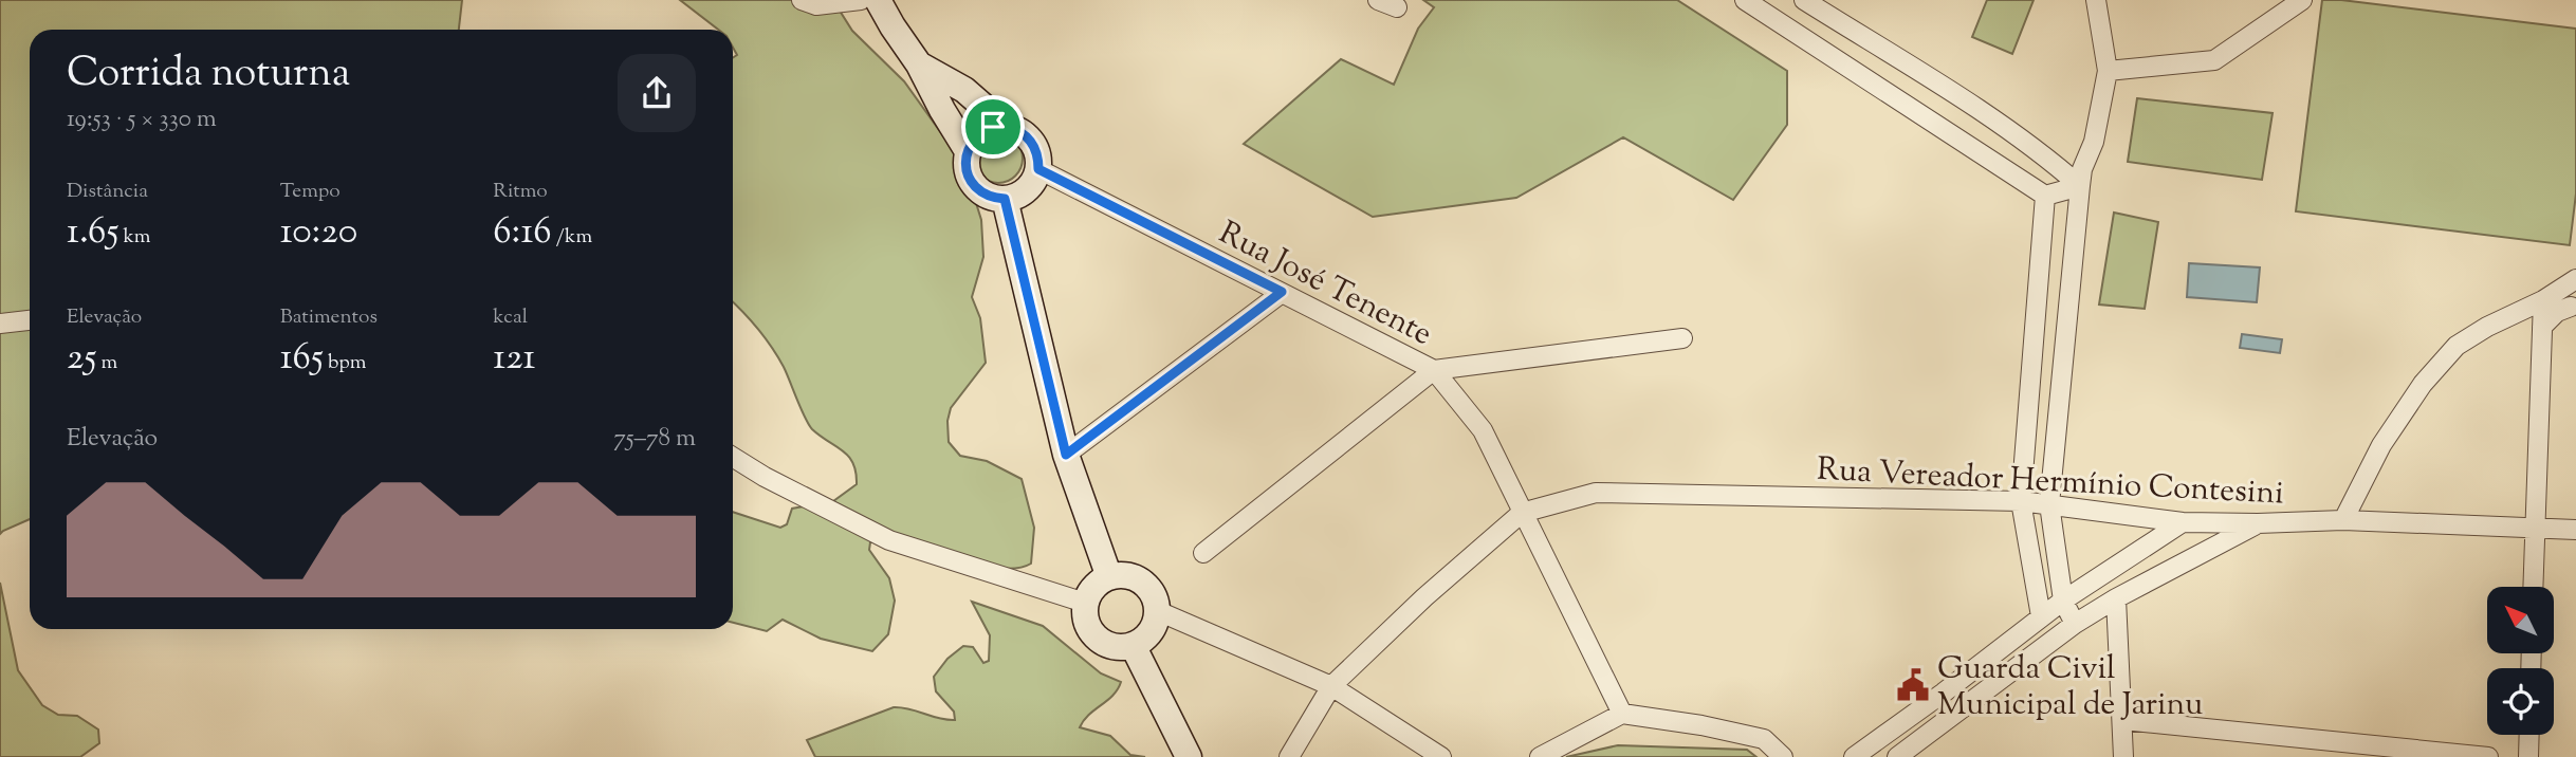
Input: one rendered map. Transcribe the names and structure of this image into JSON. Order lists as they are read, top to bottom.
{
  "streets": {
    "street": ["Rua José Tenente", "Rua Vereador Hermínio Contesini"]
  },
  "crossings": [
    ["Rua José Tenente", "Rua Vereador Hermínio Contesini"]
  ],
  "places": {
    "public building": ["Guarda Civil Municipal de Jarinu"]
  },
  "north": "top left",
  "page": {
    "heading": ["Corrida noturna", "19:53 · 5 × 330 m"],
    "stats": [
      ["Distância", "1.65 km"],
      ["Tempo", "10:20"],
      ["Ritmo", "6:16 /km"],
      ["Elevação", "25 m"],
      ["Batimentos", "165 bpm"],
      ["kcal", "121"]
    ],
    "chart": ["Elevação", "75–78 m"]
  }
}
